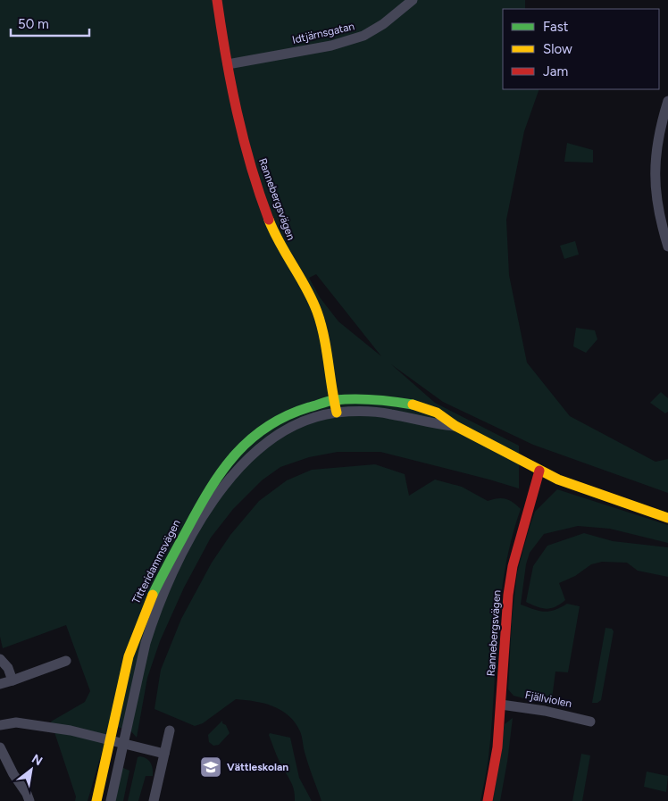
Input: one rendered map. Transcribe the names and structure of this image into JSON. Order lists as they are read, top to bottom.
{
  "streets": {
    "street": [
      "Idtjärnsgatan",
      "Rannebergsvägen",
      "Titteridammsvägen",
      "Fjällviolen"
    ]
  },
  "crossings": [
    ["Idtjärnsgatan", "Rannebergsvägen"],
    ["Rannebergsvägen", "Titteridammsvägen"],
    ["Rannebergsvägen", "Fjällviolen"]
  ],
  "places": {
    "school or university": ["Vättleskolan"]
  },
  "legend": ["Fast", "Slow", "Jam"],
  "scale_bar": "50 m",
  "north": "top right"
}
